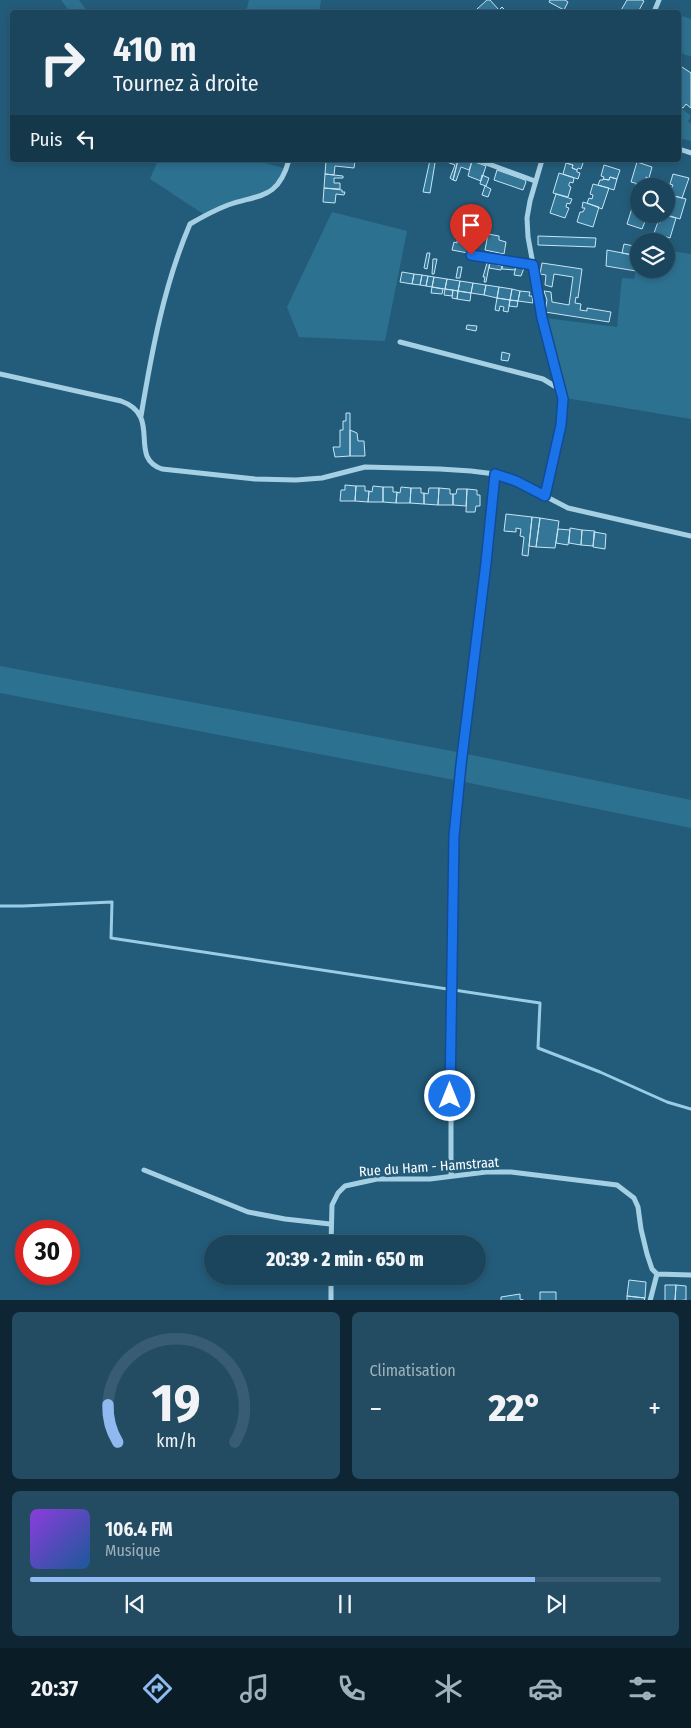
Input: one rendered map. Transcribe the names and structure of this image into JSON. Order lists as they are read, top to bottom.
{
  "streets": {
    "street": ["Rue du Ham - Hamstraat"]
  },
  "page": {
    "turn": ["410 m", "Tournez à droite"],
    "then": "Puis",
    "limit": "30",
    "trip": "20:39 · 2 min · 650 m",
    "tile": "Climatisation",
    "heat": ["−", "22°", "+"],
    "song": ["106.4 FM", "Musique"],
    "tabs": "20:37",
    "gauge": ["19", "km/h"]
  }
}
